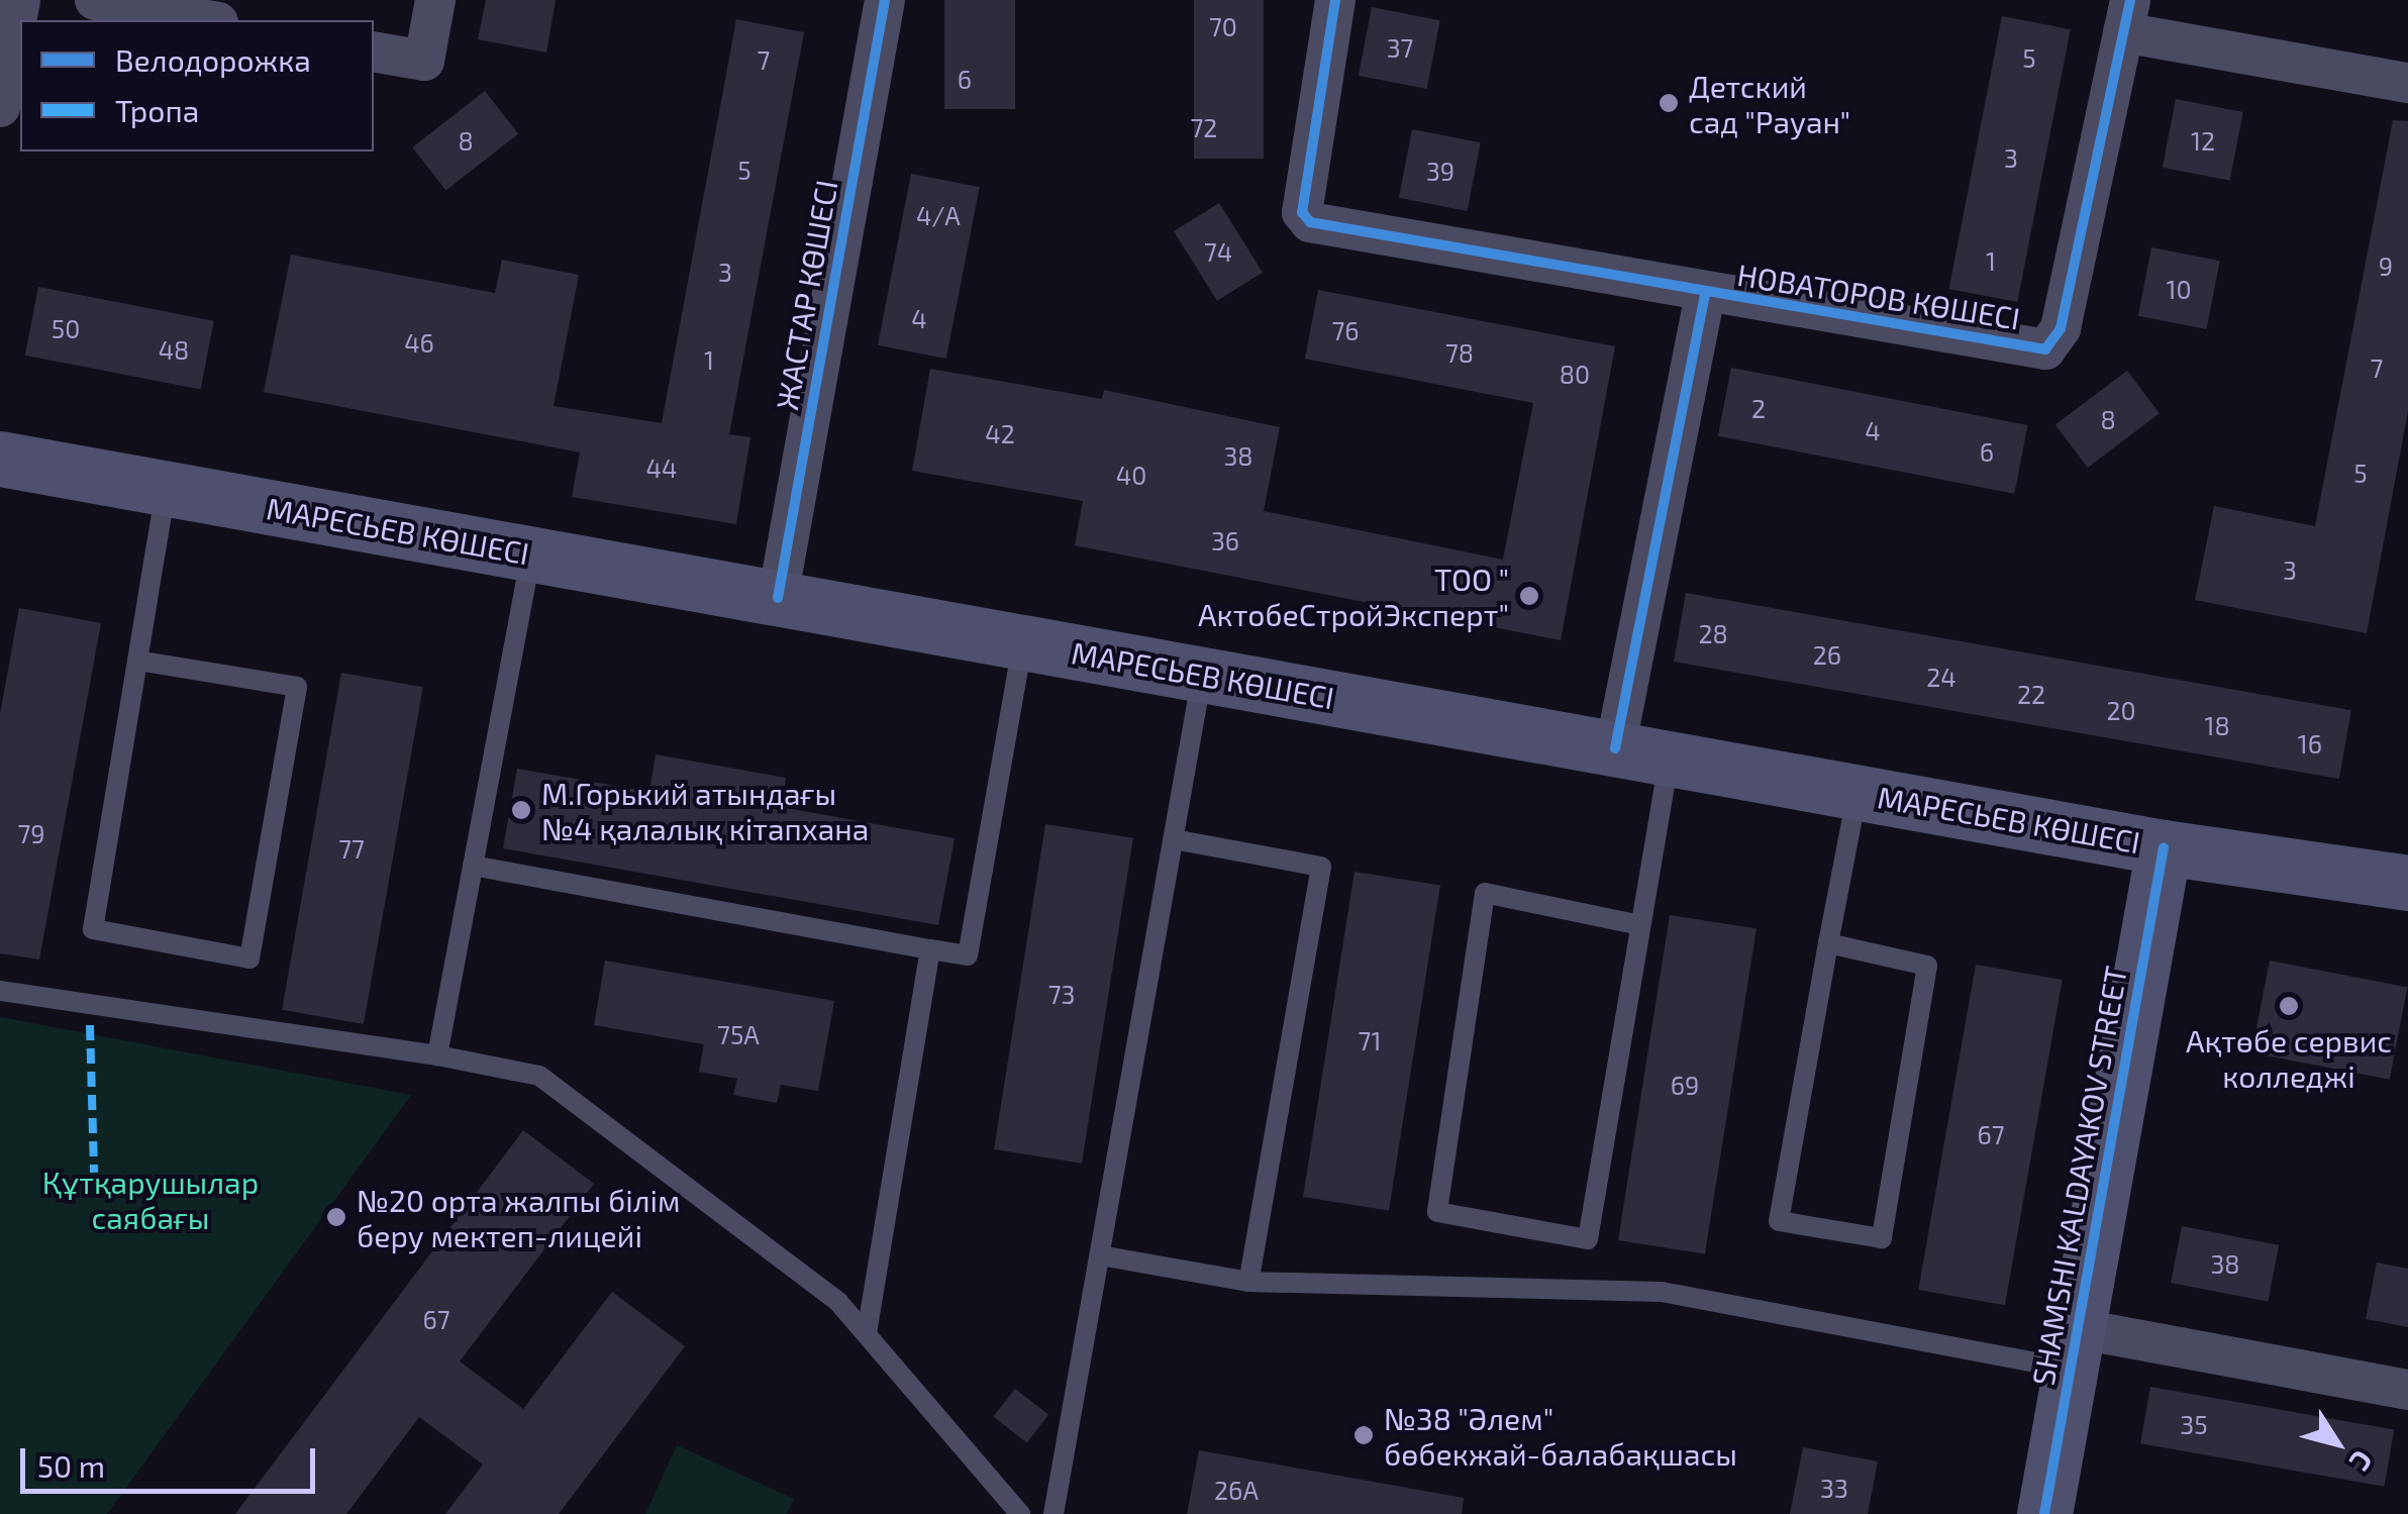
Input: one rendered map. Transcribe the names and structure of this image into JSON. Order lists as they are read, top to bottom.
{
  "streets": {
    "main road": ["МАРЕСЬЕВ КӨШЕСІ", "SHAMSHI KALDAYAKOV STREET"],
    "street": ["ЖАСТАР КӨШЕСІ", "НОВАТОРОВ КӨШЕСІ"]
  },
  "crossings": [
    ["ЖАСТАР КӨШЕСІ", "МАРЕСЬЕВ КӨШЕСІ"],
    ["НОВАТОРОВ КӨШЕСІ", "МАРЕСЬЕВ КӨШЕСІ"],
    ["МАРЕСЬЕВ КӨШЕСІ", "SHAMSHI KALDAYAKOV STREET"]
  ],
  "parks": ["Құтқарушылар саябағы"],
  "places": [
    "Детский сад \"Рауан\"",
    "ТОО \" АктобеСтройЭксперт\"",
    "М.Горький атындағы №4 қалалық кітапхана",
    "Ақтөбе сервис колледжі",
    "№20 орта жалпы білім беру мектеп-лицейі",
    "№38 \"Әлем\" бөбекжай-балабақшасы"
  ],
  "house_numbers": [
    "70",
    "37",
    "5",
    "7",
    "6",
    "72",
    "8",
    "12",
    "3",
    "5",
    "39",
    "4/А",
    "74",
    "1",
    "9",
    "3",
    "10",
    "4",
    "50",
    "76",
    "46",
    "48",
    "78",
    "1",
    "7",
    "80",
    "2",
    "8",
    "4",
    "42",
    "6",
    "38",
    "44",
    "5",
    "40",
    "36",
    "3",
    "28",
    "26",
    "24",
    "22",
    "20",
    "18",
    "16",
    "79",
    "77",
    "73",
    "75А",
    "71",
    "69",
    "67",
    "38",
    "67",
    "35",
    "33",
    "26А"
  ],
  "legend": ["Велодорожка", "Тропа"],
  "scale_bar": "50 m",
  "north": "bottom right"
}
